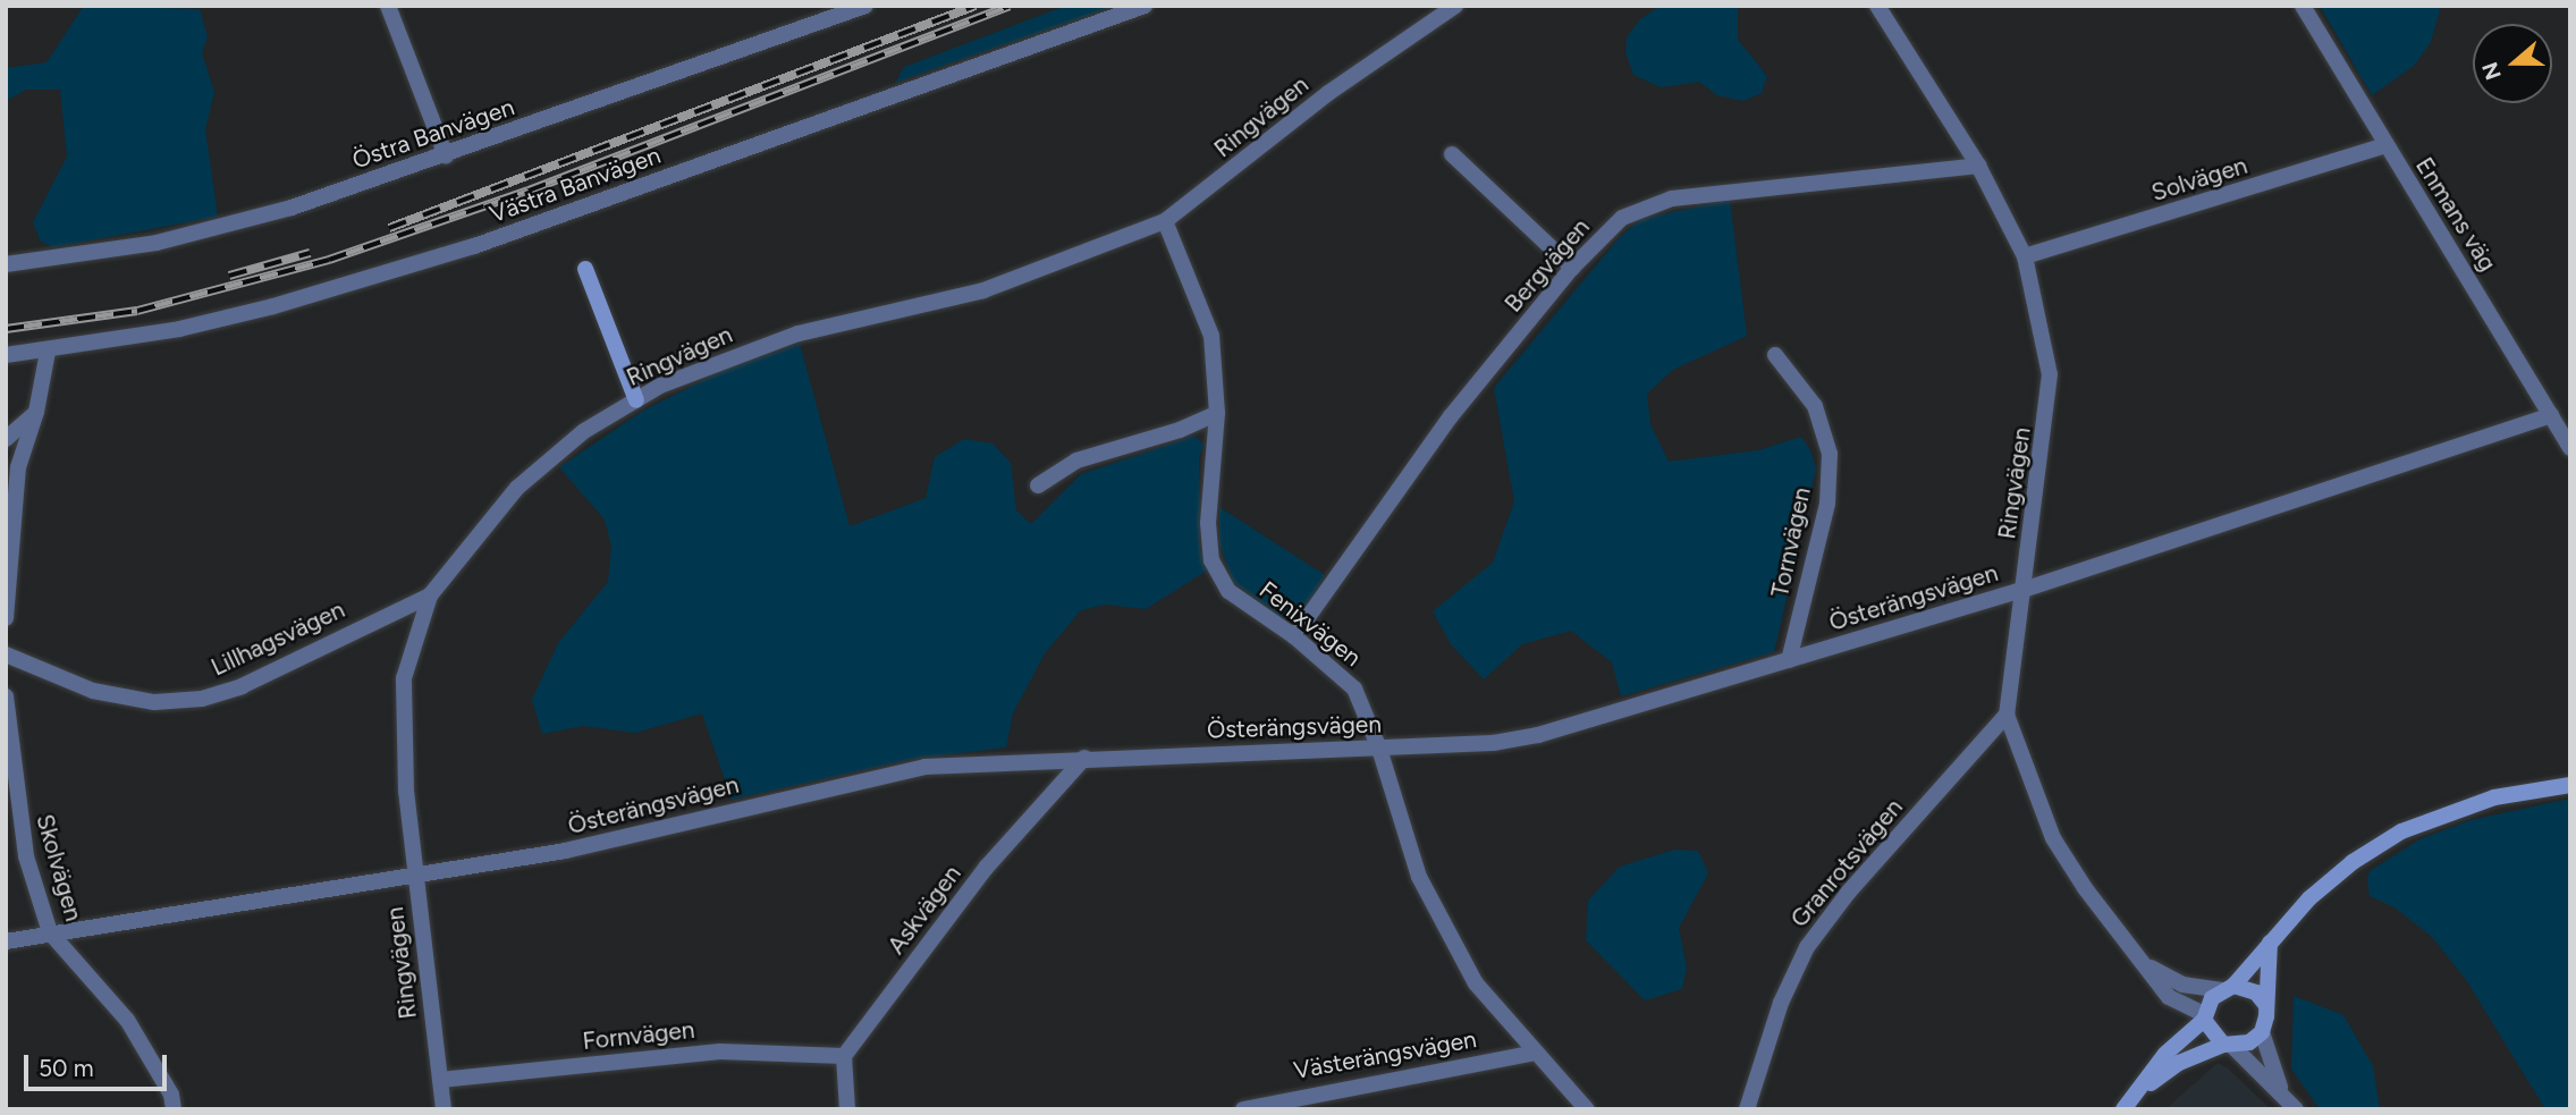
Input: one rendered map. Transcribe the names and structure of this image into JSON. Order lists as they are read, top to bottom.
{
  "streets": {
    "street": [
      "Ringvägen",
      "Östra Banvägen",
      "Solvägen",
      "Västra Banvägen",
      "Enmans väg",
      "Bergvägen",
      "Tornvägen",
      "Österängsvägen",
      "Fenixvägen",
      "Lillhagsvägen",
      "Granrotsvägen",
      "Skolvägen",
      "Askvägen",
      "Fornvägen",
      "Västerängsvägen"
    ]
  },
  "crossings": [
    ["Ringvägen", "Solvägen"],
    ["Ringvägen", "Bergvägen"],
    ["Ringvägen", "Österängsvägen"],
    ["Ringvägen", "Fenixvägen"],
    ["Ringvägen", "Lillhagsvägen"],
    ["Ringvägen", "Granrotsvägen"],
    ["Ringvägen", "Fornvägen"],
    ["Solvägen", "Enmans väg"],
    ["Enmans väg", "Österängsvägen"],
    ["Bergvägen", "Fenixvägen"],
    ["Tornvägen", "Österängsvägen"],
    ["Österängsvägen", "Fenixvägen"],
    ["Österängsvägen", "Skolvägen"],
    ["Österängsvägen", "Askvägen"],
    ["Fenixvägen", "Västerängsvägen"],
    ["Askvägen", "Fornvägen"]
  ],
  "scale_bar": "50 m",
  "north": "left"
}
